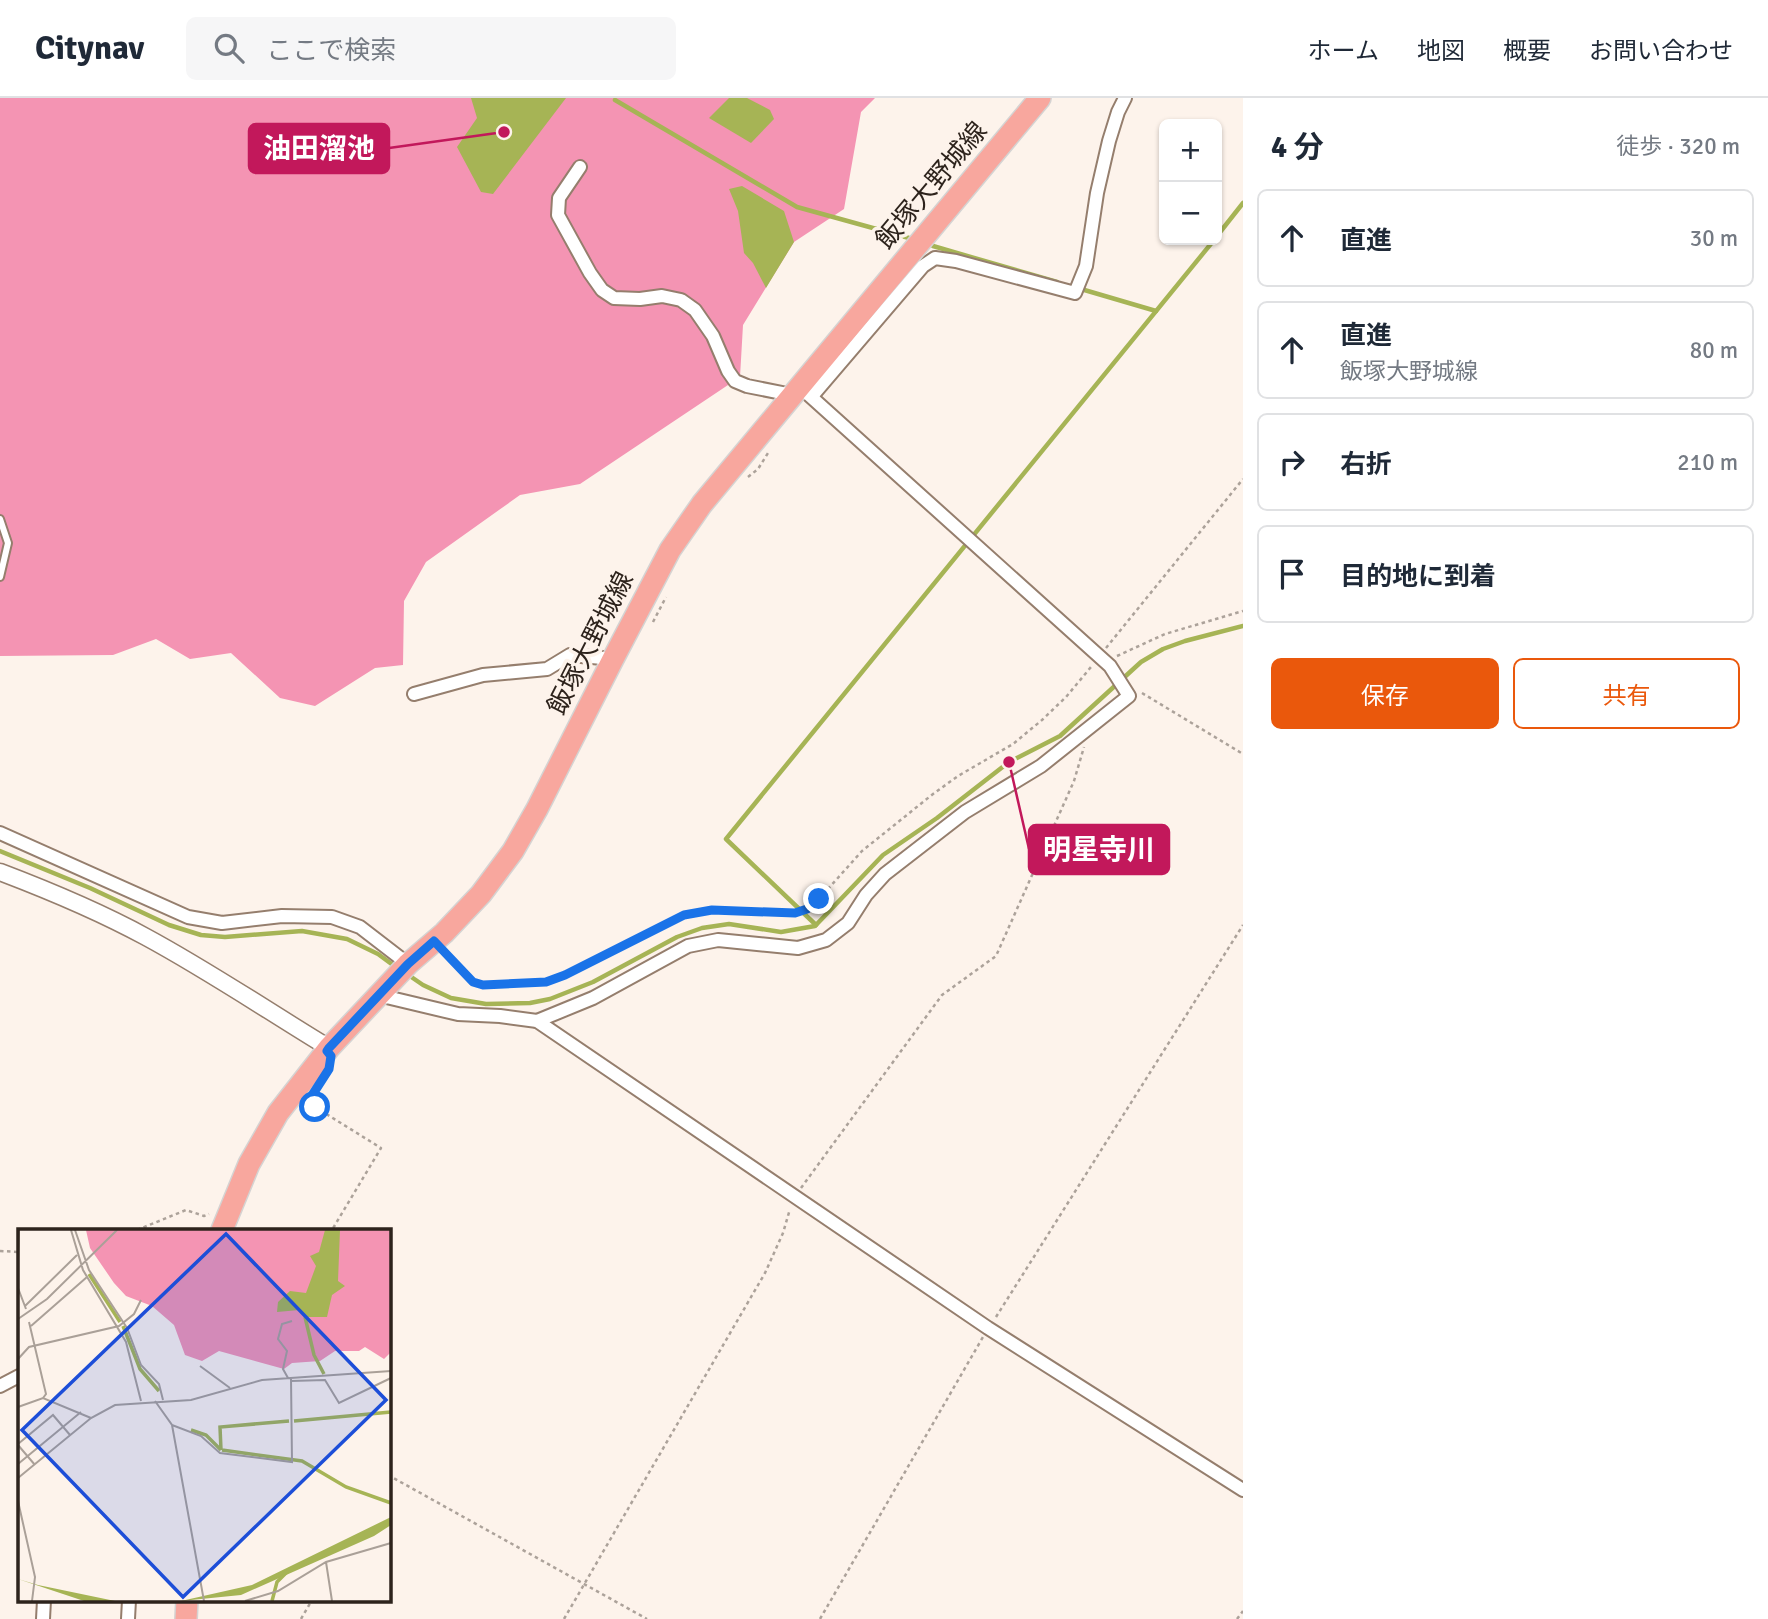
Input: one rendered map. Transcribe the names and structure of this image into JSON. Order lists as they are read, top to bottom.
{
  "streets": {
    "main road": ["飯塚大野城線"]
  },
  "places": ["油田溜池", "明星寺川"],
  "page": {
    "header": "Citynav",
    "search": "ここで検索",
    "nav": [
      "ホーム",
      "地図",
      "概要",
      "お問い合わせ"
    ],
    "heading": ["4 分", "徒歩 · 320 m"],
    "map_buttons": ["+", "−"],
    "list": [
      ["直進", "30 m"],
      ["直進", "飯塚大野城線", "80 m"],
      ["右折", "210 m"],
      "目的地に到着"
    ],
    "buttons": ["保存", "共有"]
  }
}
